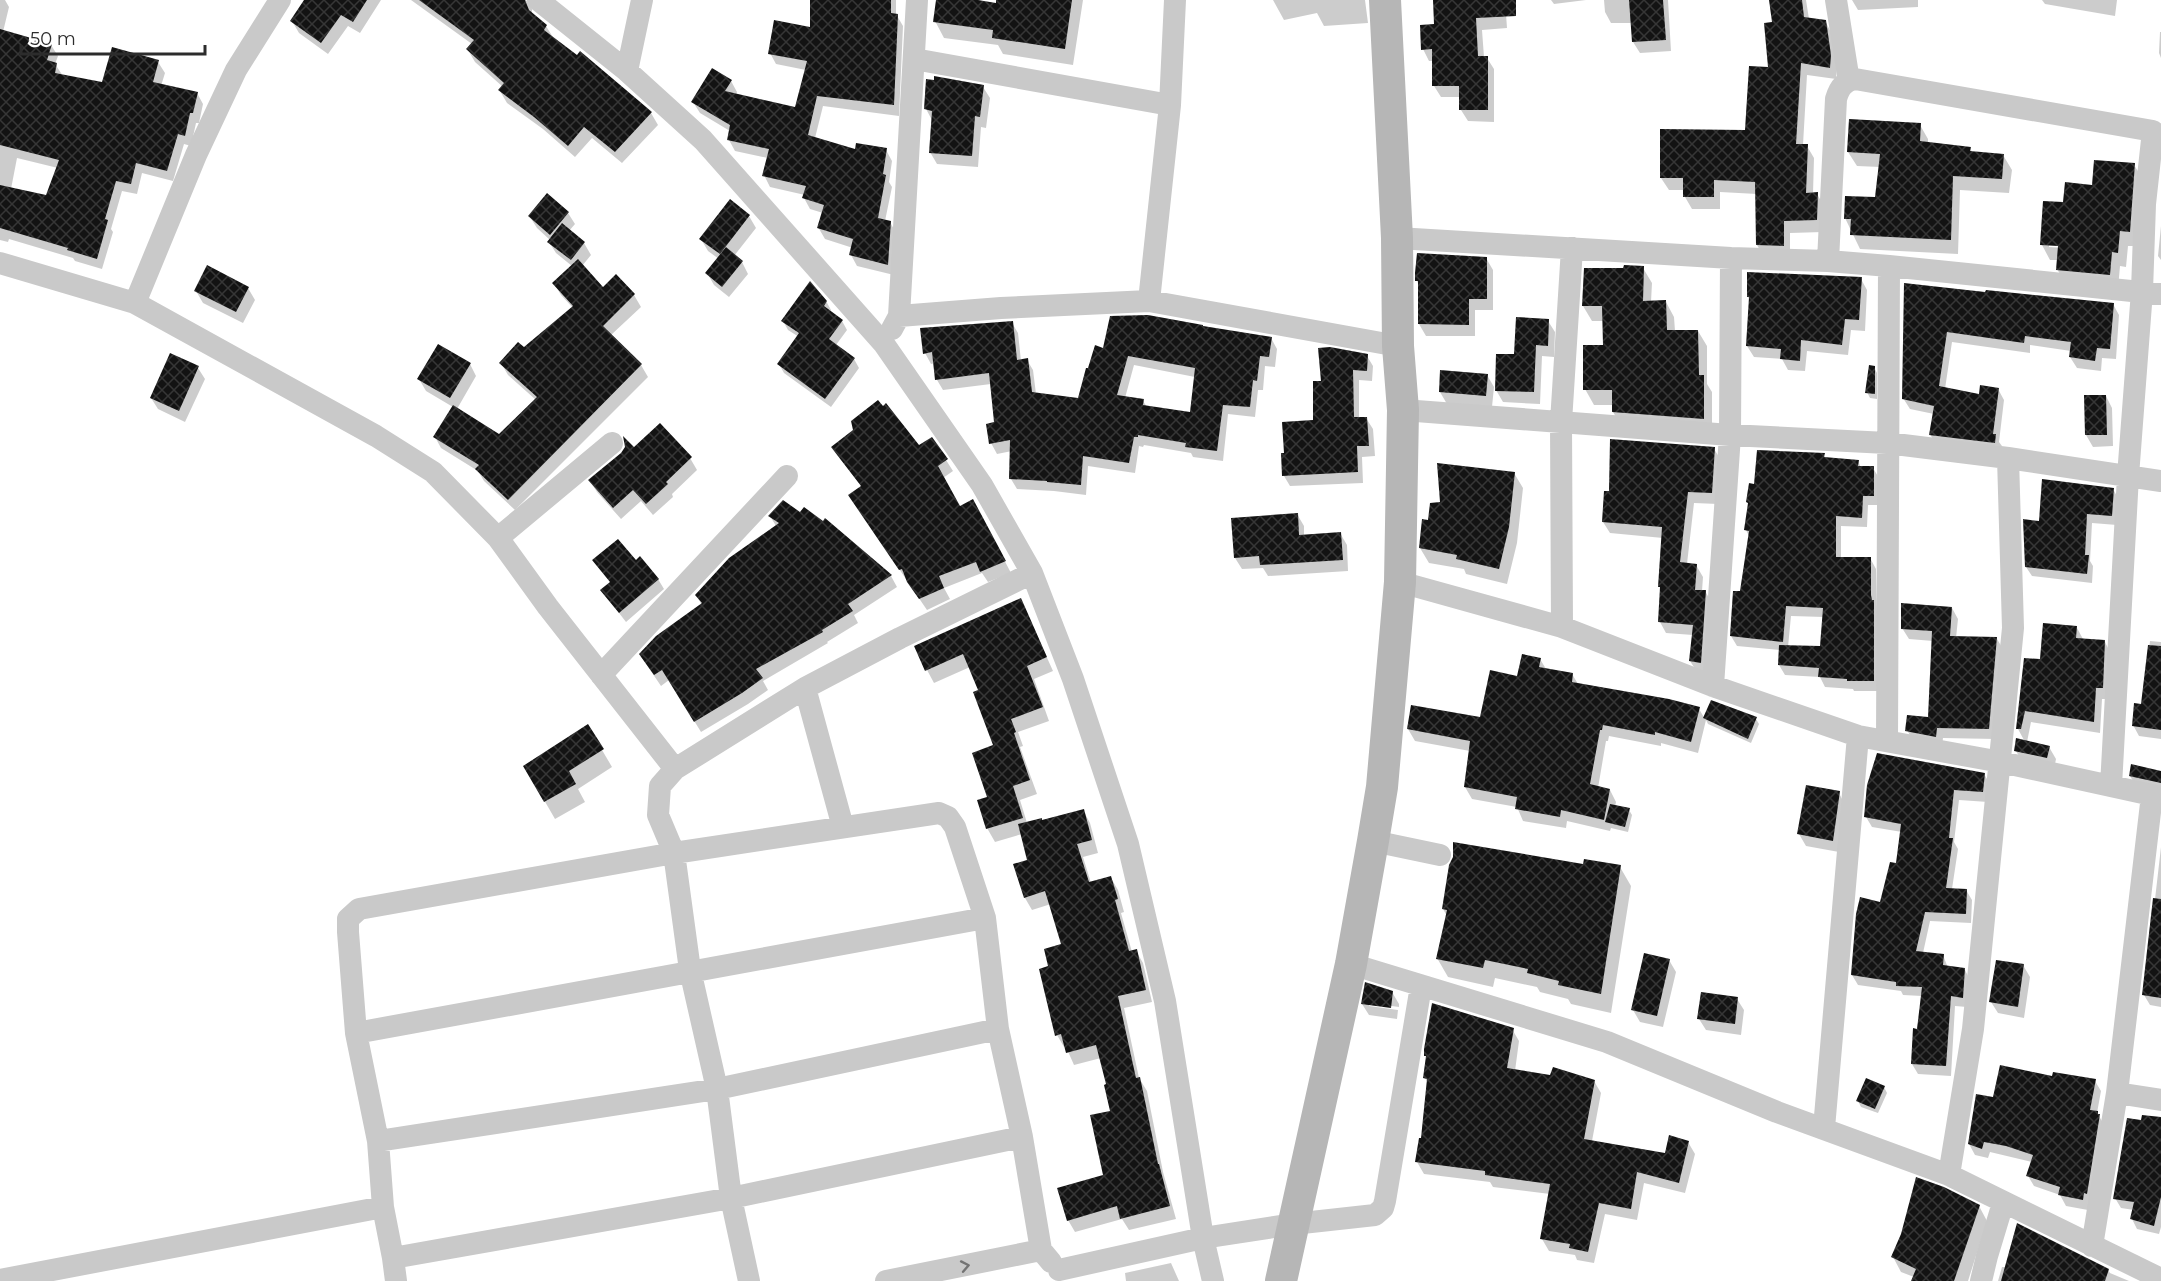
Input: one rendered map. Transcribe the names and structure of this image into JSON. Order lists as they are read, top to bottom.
{
  "scale_bar": "50 m"
}
